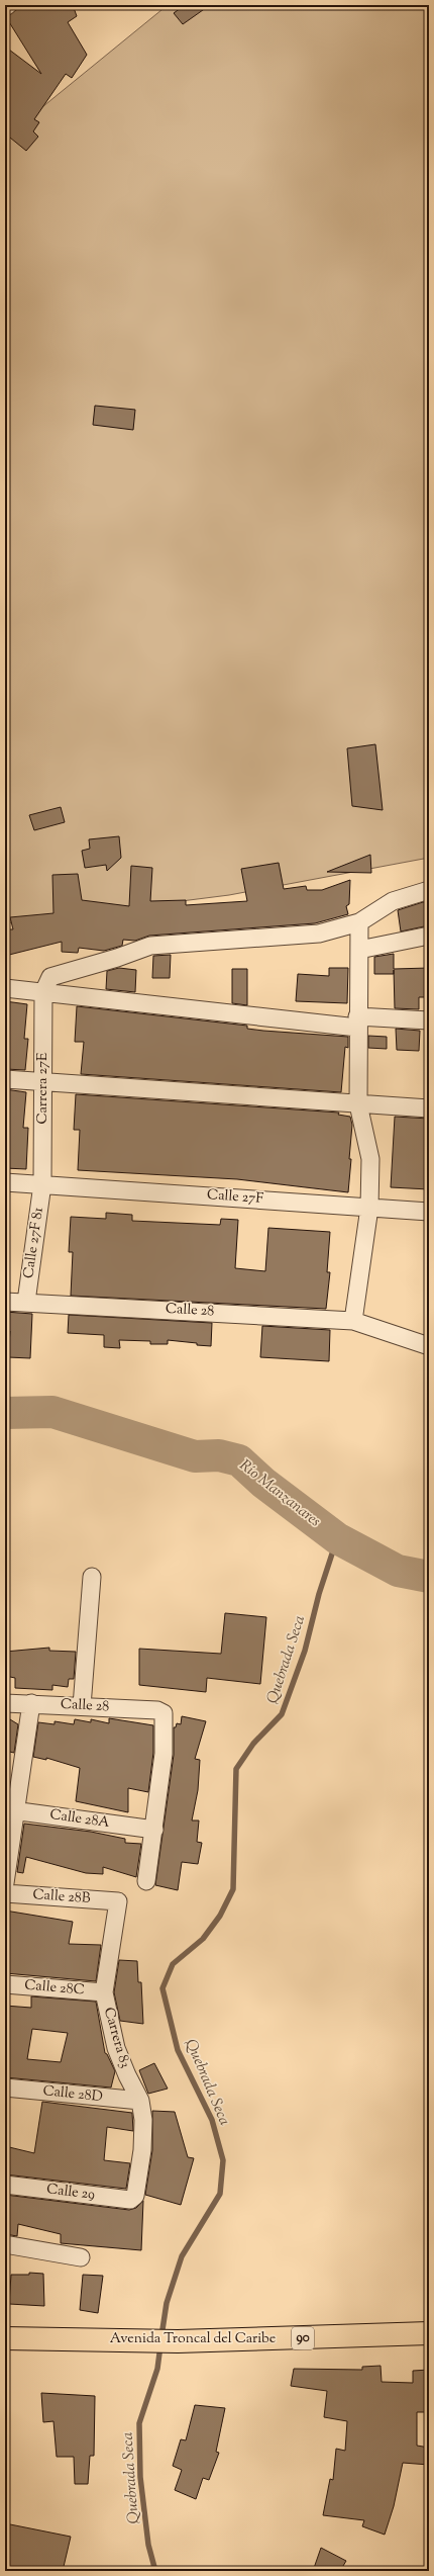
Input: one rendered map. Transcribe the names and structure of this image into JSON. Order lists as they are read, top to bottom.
{
  "streets": {
    "highway": ["90", "Avenida Troncal del Caribe"],
    "street": [
      "Carrera 27E",
      "Calle 27F",
      "Calle 27F 81",
      "Calle 28",
      "Calle 28A",
      "Calle 28B",
      "Calle 28C",
      "Carrera 83",
      "Calle 28D",
      "Calle 29"
    ]
  },
  "crossings": [
    ["Carrera 27E", "Calle 27F"],
    ["Carrera 27E", "Calle 27F 81"],
    ["Calle 27F", "Calle 27F 81"],
    ["Calle 27F 81", "Calle 28"],
    ["Calle 28", "Calle 28A"],
    ["Calle 28B", "Carrera 83"],
    ["Calle 28C", "Carrera 83"],
    ["Carrera 83", "Calle 28D"],
    ["Carrera 83", "Calle 29"]
  ],
  "water": ["Río Manzanares", "Quebrada Seca"]
}
